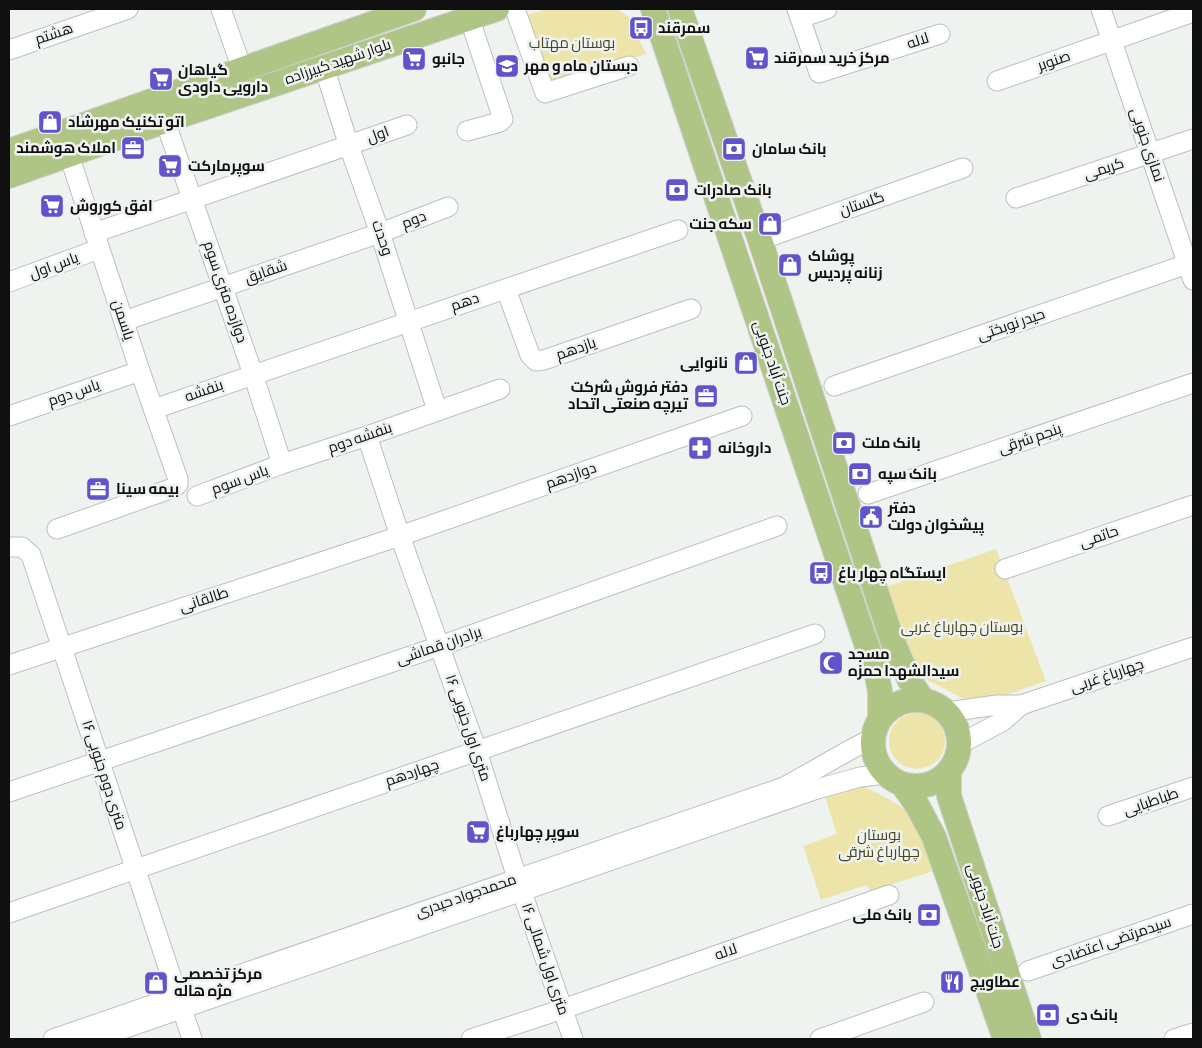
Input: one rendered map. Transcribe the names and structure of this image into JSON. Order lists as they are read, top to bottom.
{
  "streets": {
    "main road": ["بلوار شهید کبیرزاده", "جنت آباد جنوبی"],
    "street": [
      "هشتم",
      "لاله",
      "صنوبر",
      "اول",
      "نمازی جنوبی",
      "کریمی",
      "گلستان",
      "دوم",
      "وحدت",
      "یاس اول",
      "شقایق",
      "دوازده متری سوم",
      "دهم",
      "یاسمن",
      "حیدر نوبختی",
      "یازدهم",
      "بنفشه",
      "یاس دوم",
      "بنفشه دوم",
      "پنجم شرقی",
      "دوازدهم",
      "یاس سوم",
      "حاتمی",
      "طالقانی",
      "برادران قماشی",
      "چهارباغ غربی",
      "۱۶ متری اول جنوبی",
      "چهاردهم",
      "۱۶ متری دوم جنوبی",
      "طباطبایی",
      "محمدجواد حیدری",
      "سیدمرتضی اعتضادی",
      "۱۶ متری اول شمالی"
    ]
  },
  "crossings": [
    ["لاله", "۱۶ متری اول شمالی"],
    ["صنوبر", "نمازی جنوبی"],
    ["بلوار شهید کبیرزاده", "وحدت"],
    ["بلوار شهید کبیرزاده", "دوازده متری سوم"],
    ["بلوار شهید کبیرزاده", "یاسمن"],
    ["اول", "وحدت"],
    ["اول", "یاس اول"],
    ["اول", "دوازده متری سوم"],
    ["نمازی جنوبی", "کریمی"],
    ["نمازی جنوبی", "حیدر نوبختی"],
    ["گلستان", "جنت آباد جنوبی"],
    ["دوم", "وحدت"],
    ["دوم", "شقایق"],
    ["وحدت", "شقایق"],
    ["وحدت", "دهم"],
    ["وحدت", "بنفشه دوم"],
    ["یاس اول", "دوازده متری سوم"],
    ["یاس اول", "یاسمن"],
    ["شقایق", "دوازده متری سوم"],
    ["شقایق", "یاسمن"],
    ["دوازده متری سوم", "دهم"],
    ["دوازده متری سوم", "بنفشه"],
    ["دوازده متری سوم", "بنفشه دوم"],
    ["دوازده متری سوم", "یاس سوم"],
    ["دهم", "یازدهم"],
    ["دهم", "بنفشه"],
    ["یاسمن", "بنفشه"],
    ["یاسمن", "یاس دوم"],
    ["جنت آباد جنوبی", "محمدجواد حیدری"],
    ["بنفشه دوم", "یاس سوم"],
    ["بنفشه دوم", "۱۶ متری اول جنوبی"],
    ["دوازدهم", "طالقانی"],
    ["دوازدهم", "۱۶ متری اول جنوبی"],
    ["طالقانی", "۱۶ متری اول جنوبی"],
    ["طالقانی", "۱۶ متری دوم جنوبی"],
    ["برادران قماشی", "۱۶ متری اول جنوبی"],
    ["برادران قماشی", "۱۶ متری دوم جنوبی"],
    ["۱۶ متری اول جنوبی", "چهاردهم"],
    ["۱۶ متری اول جنوبی", "محمدجواد حیدری"],
    ["۱۶ متری اول جنوبی", "۱۶ متری اول شمالی"],
    ["چهاردهم", "۱۶ متری دوم جنوبی"],
    ["۱۶ متری دوم جنوبی", "محمدجواد حیدری"],
    ["محمدجواد حیدری", "۱۶ متری اول شمالی"]
  ],
  "parks": ["بوستان مهتاب", "بوستان چهارباغ غربی", "بوستان چهارباغ شرقی"],
  "places": {
    "bus stop": ["سمرقند", "ایستگاه چهار باغ"],
    "supermarket": [
      "مرکز خرید سمرقند",
      "جانبو",
      "گیاهان دارویی داودی",
      "سوپرمارکت",
      "افق کوروش",
      "سوپر چهارباغ"
    ],
    "school or university": ["دبستان ماه و مهر"],
    "shop": [
      "اتو تکنیک مهرشاد",
      "سکه جنت",
      "پوشاک زنانه پردیس",
      "نانوایی",
      "مرکز تخصصی مژه هاله"
    ],
    "office": ["املاک هوشمند", "دفتر فروش شرکت تیرچه صنعتی اتحاد", "بیمه سینا"],
    "bank": [
      "بانک سامان",
      "بانک صادرات",
      "بانک ملت",
      "بانک سپه",
      "بانک ملی",
      "بانک دی"
    ],
    "pharmacy": ["داروخانه"],
    "public building": ["دفتر پیشخوان دولت"],
    "mosque": ["مسجد سیدالشهدا حمزه"],
    "restaurant": ["عطاویچ"]
  }
}
